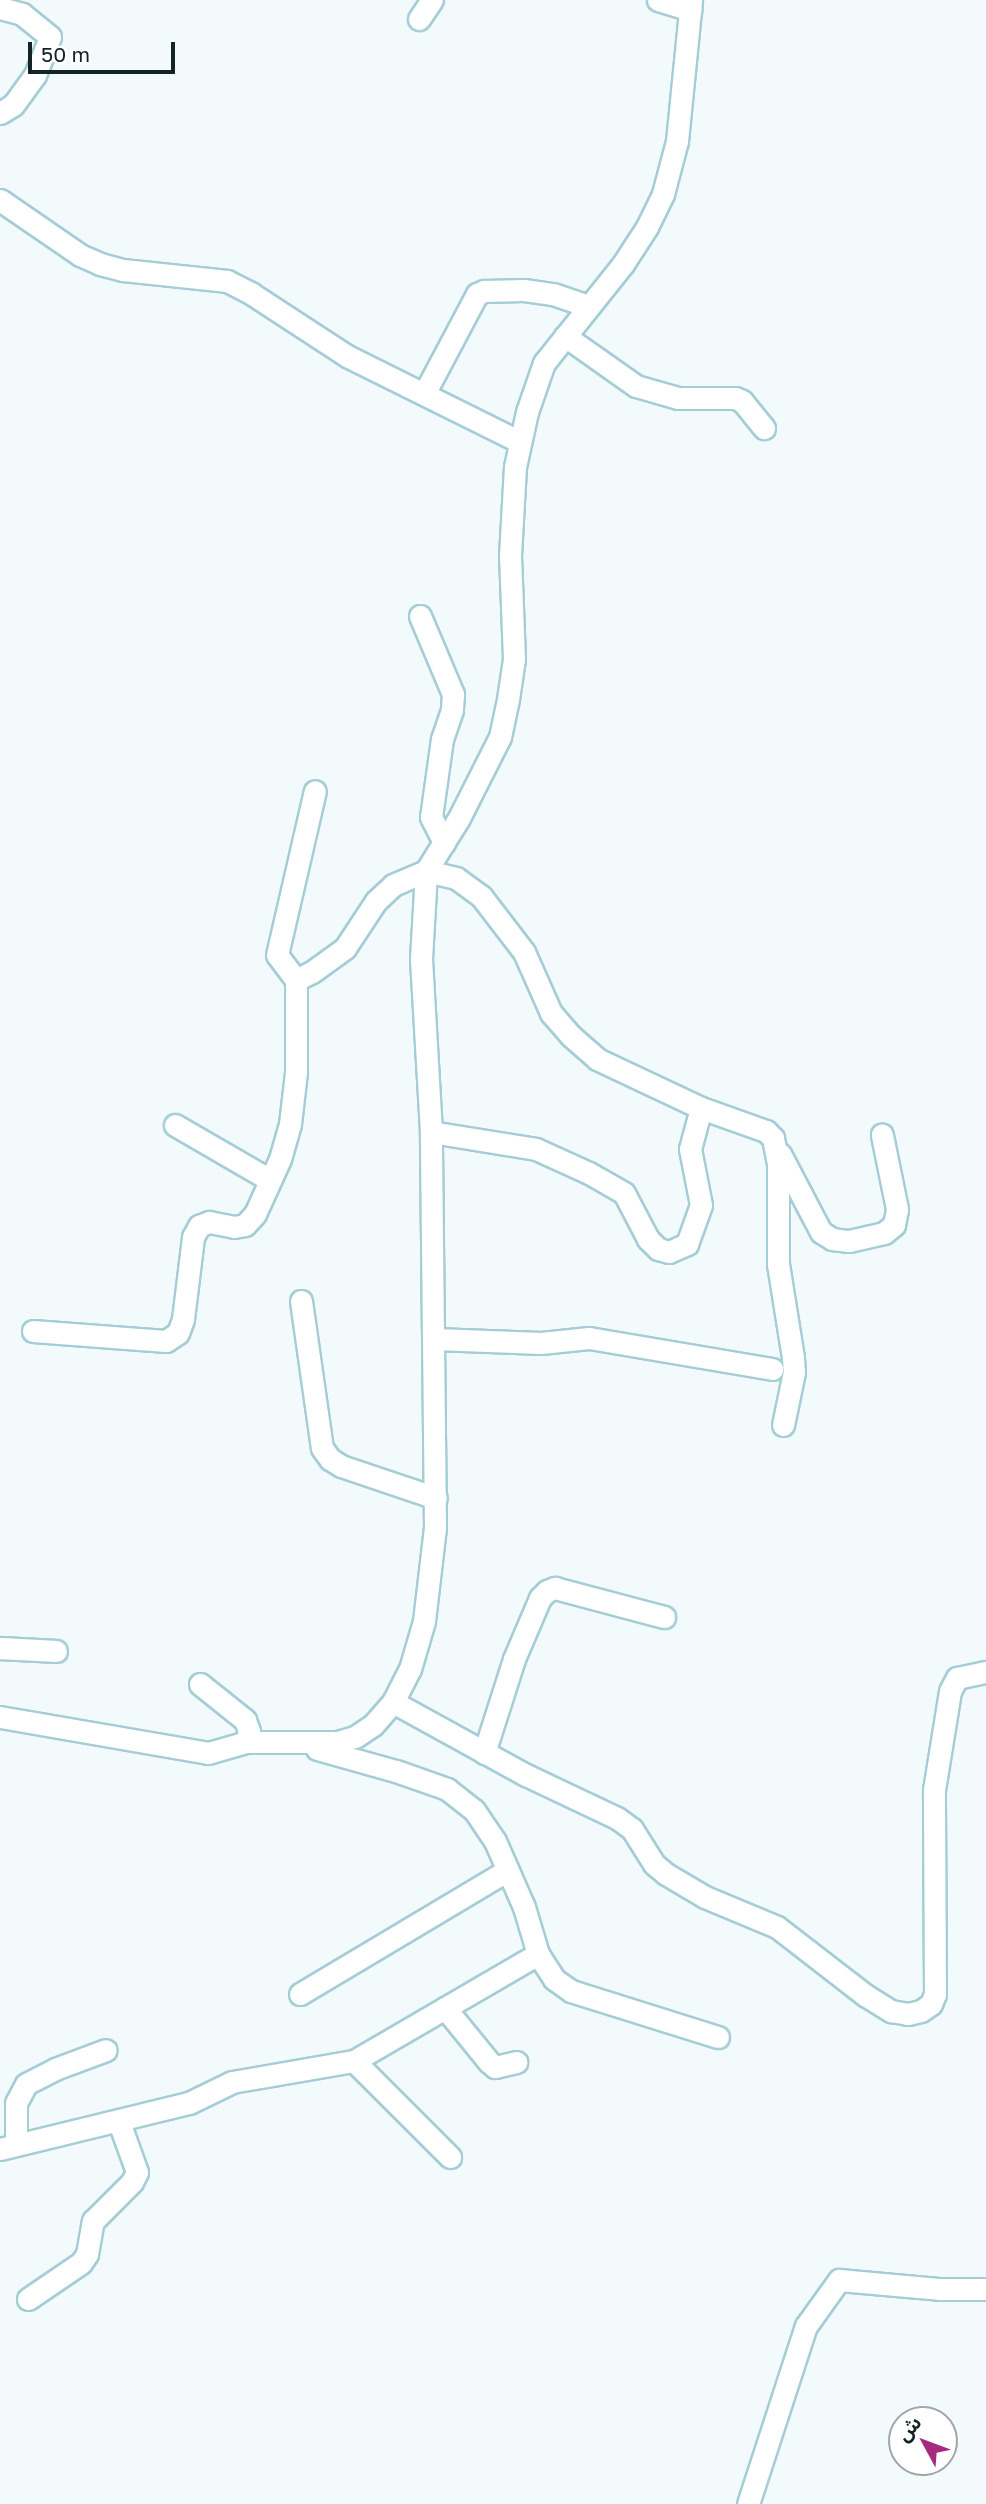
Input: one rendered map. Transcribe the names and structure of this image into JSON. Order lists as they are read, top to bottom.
{
  "scale_bar": "50 m",
  "north": "top left"
}
